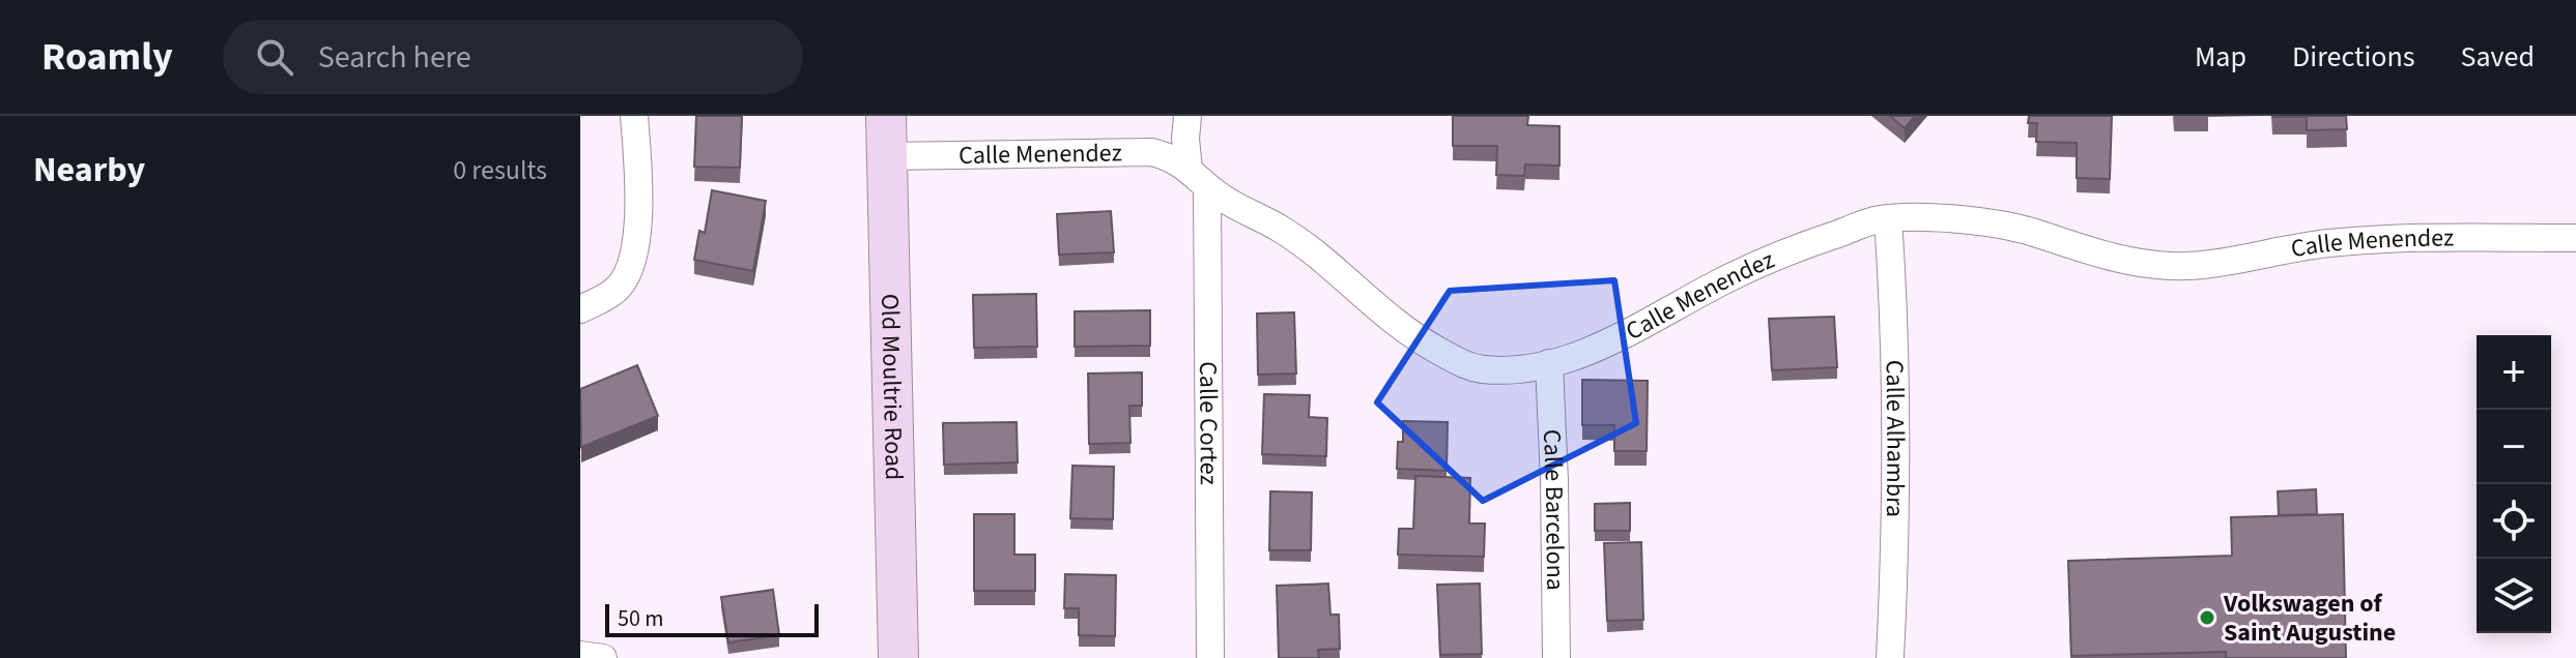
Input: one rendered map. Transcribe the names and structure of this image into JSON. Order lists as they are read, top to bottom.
{
  "streets": {
    "main road": ["Old Moultrie Road"],
    "street": [
      "Calle Menendez",
      "Calle Cortez",
      "Calle Alhambra",
      "Calle Barcelona"
    ]
  },
  "crossings": [
    ["Calle Menendez", "Old Moultrie Road"],
    ["Calle Menendez", "Calle Cortez"],
    ["Calle Menendez", "Calle Alhambra"],
    ["Calle Menendez", "Calle Barcelona"]
  ],
  "places": ["Volkswagen of Saint Augustine"],
  "scale_bar": "50 m",
  "page": {
    "header": "Roamly",
    "search": "Search here",
    "nav": ["Map", "Directions", "Saved"],
    "heading": ["Nearby", "0 results"],
    "map_buttons": ["+", "−"],
    "scale": "50 m"
  }
}
